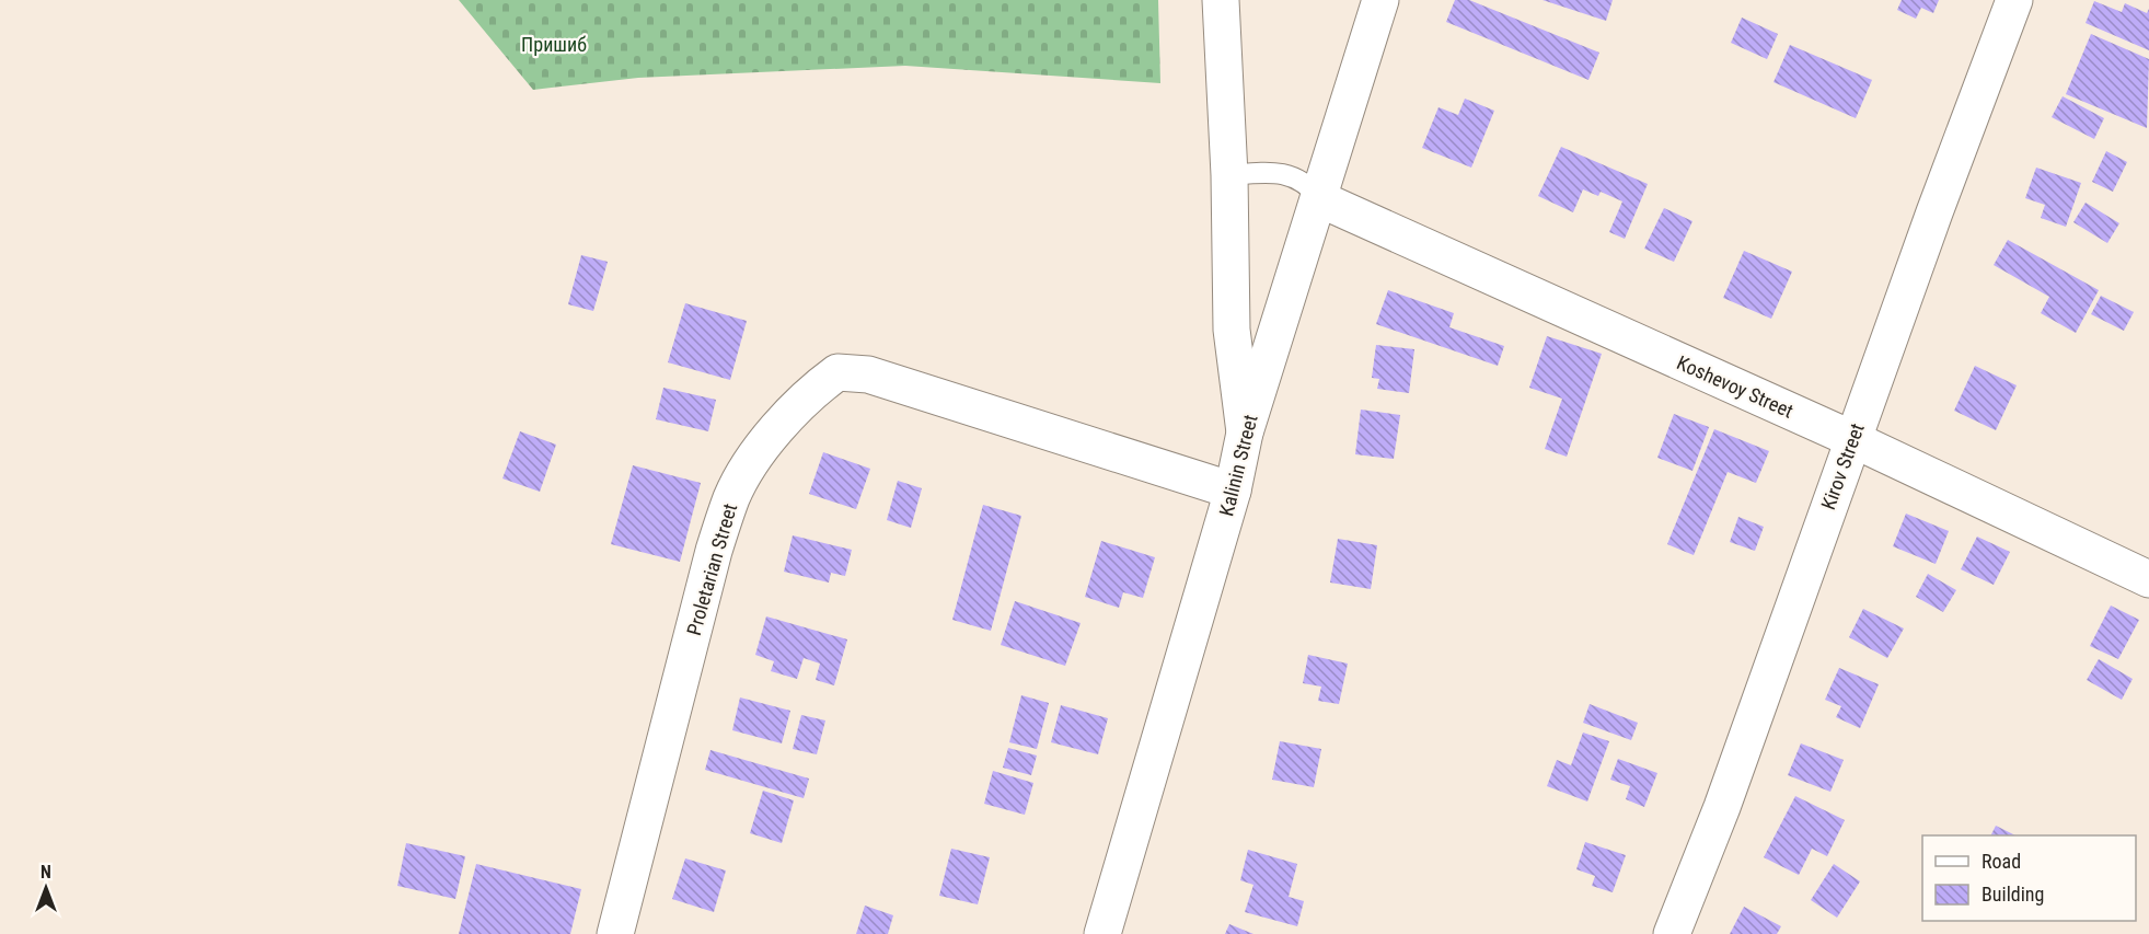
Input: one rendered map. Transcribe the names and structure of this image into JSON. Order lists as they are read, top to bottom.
{
  "streets": {
    "street": [
      "Koshevoy Street",
      "Kalinin Street",
      "Kirov Street",
      "Proletarian Street"
    ]
  },
  "crossings": [
    ["Koshevoy Street", "Kalinin Street"],
    ["Koshevoy Street", "Kirov Street"],
    ["Kalinin Street", "Proletarian Street"]
  ],
  "parks": ["Пришиб"],
  "legend": ["Road", "Building"],
  "north": "top"
}
